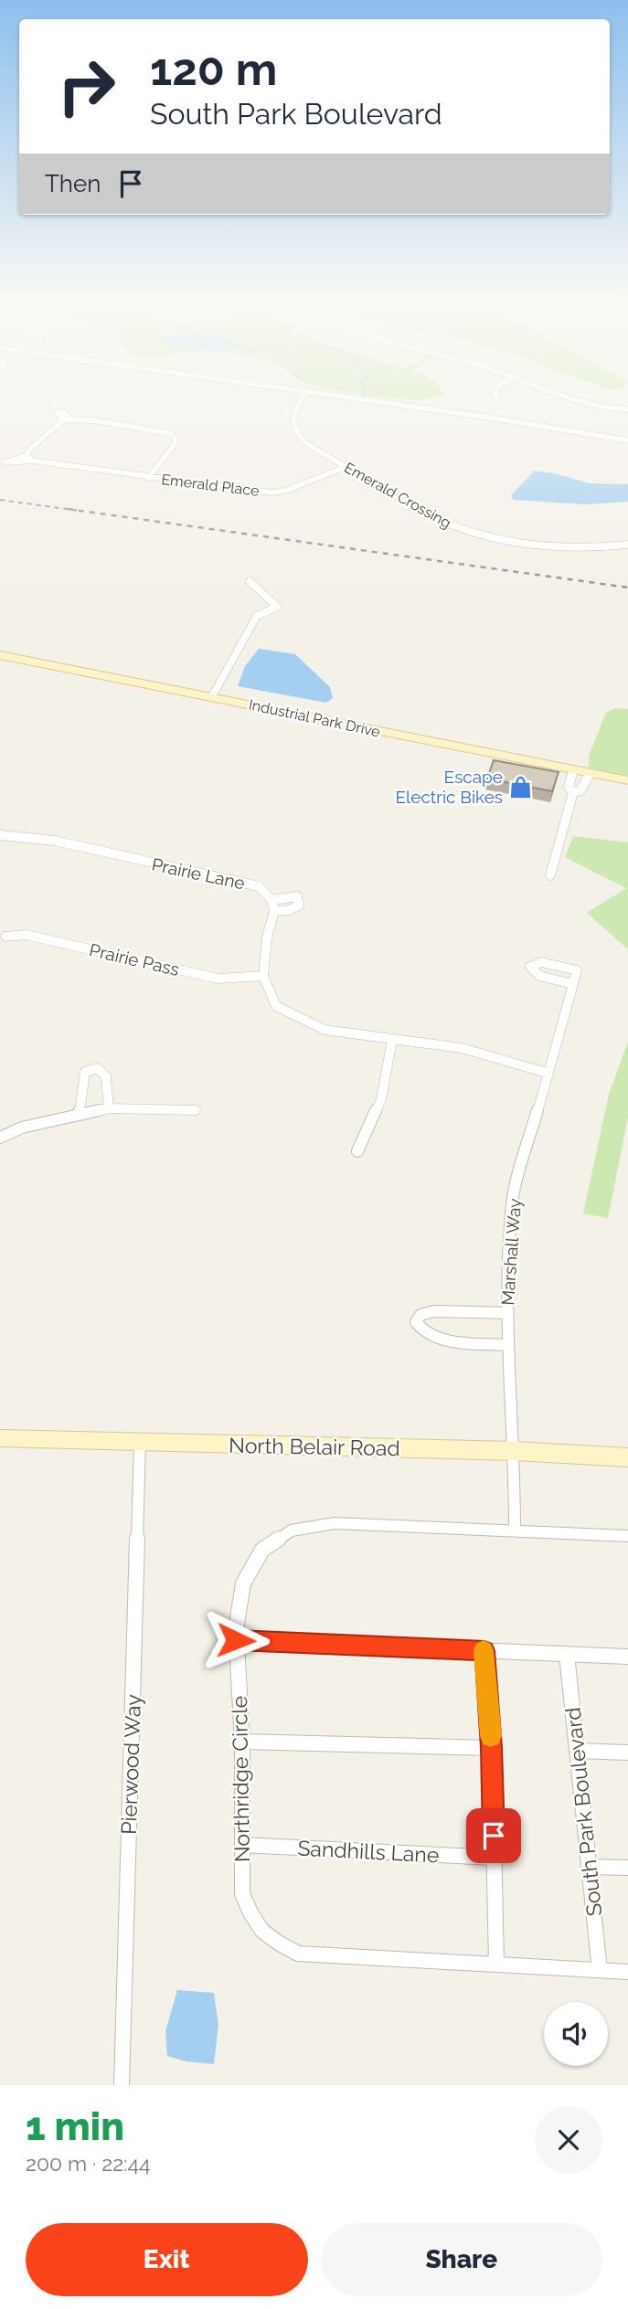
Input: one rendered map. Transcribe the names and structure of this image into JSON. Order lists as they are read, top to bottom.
{
  "streets": {
    "street": [
      "Emerald Place",
      "Emerald Crossing",
      "Industrial Park Drive",
      "Prairie Lane",
      "Prairie Pass",
      "Marshall Way",
      "North Belair Road",
      "Pierwood Way",
      "Northridge Circle",
      "South Park Boulevard",
      "Sandhills Lane"
    ]
  },
  "crossings": [
    ["Emerald Place", "Emerald Crossing"],
    ["Marshall Way", "North Belair Road"],
    ["Marshall Way", "Northridge Circle"],
    ["North Belair Road", "Pierwood Way"],
    ["Northridge Circle", "South Park Boulevard"],
    ["Northridge Circle", "Sandhills Lane"]
  ],
  "places": {
    "shop": ["Escape Electric Bikes"]
  },
  "page": {
    "turn": ["120 m", "South Park Boulevard"],
    "then": "Then",
    "heading": ["1 min", "200 m · 22:44"],
    "buttons": ["Exit", "Share"]
  }
}
